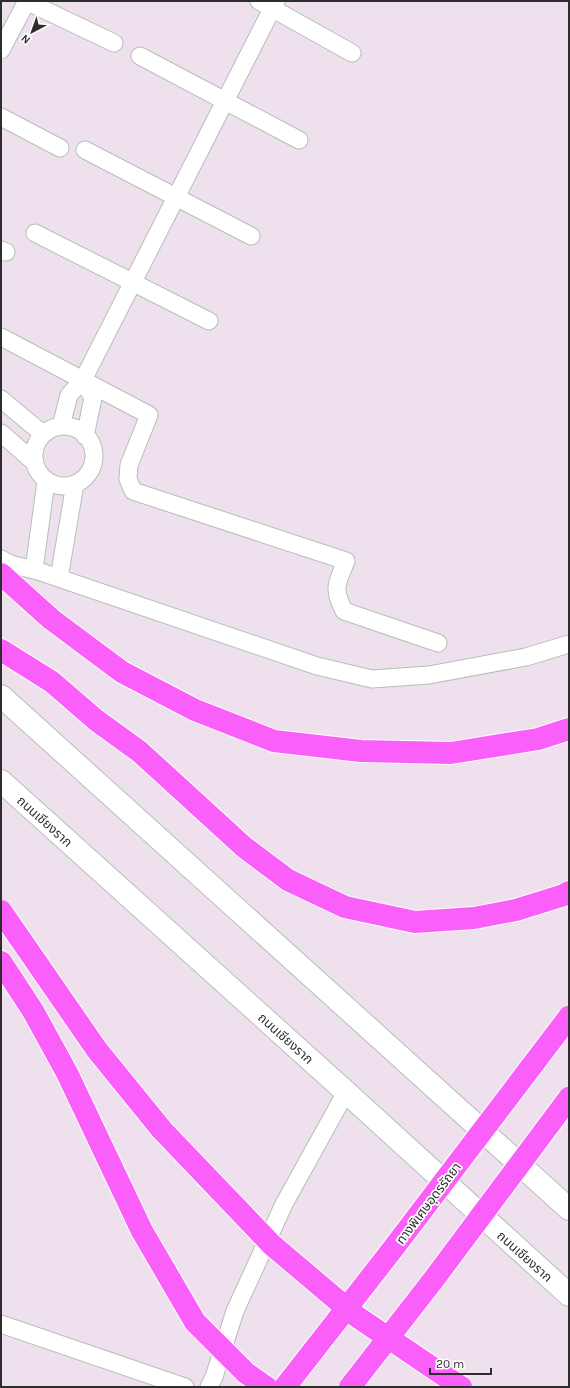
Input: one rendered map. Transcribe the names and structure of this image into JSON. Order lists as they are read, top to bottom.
{
  "streets": {
    "highway": ["ทางพิเศษอุดรรัถยา"],
    "main road": ["ถนนเชียงราก"]
  },
  "scale_bar": "20 m",
  "north": "bottom left"
}
